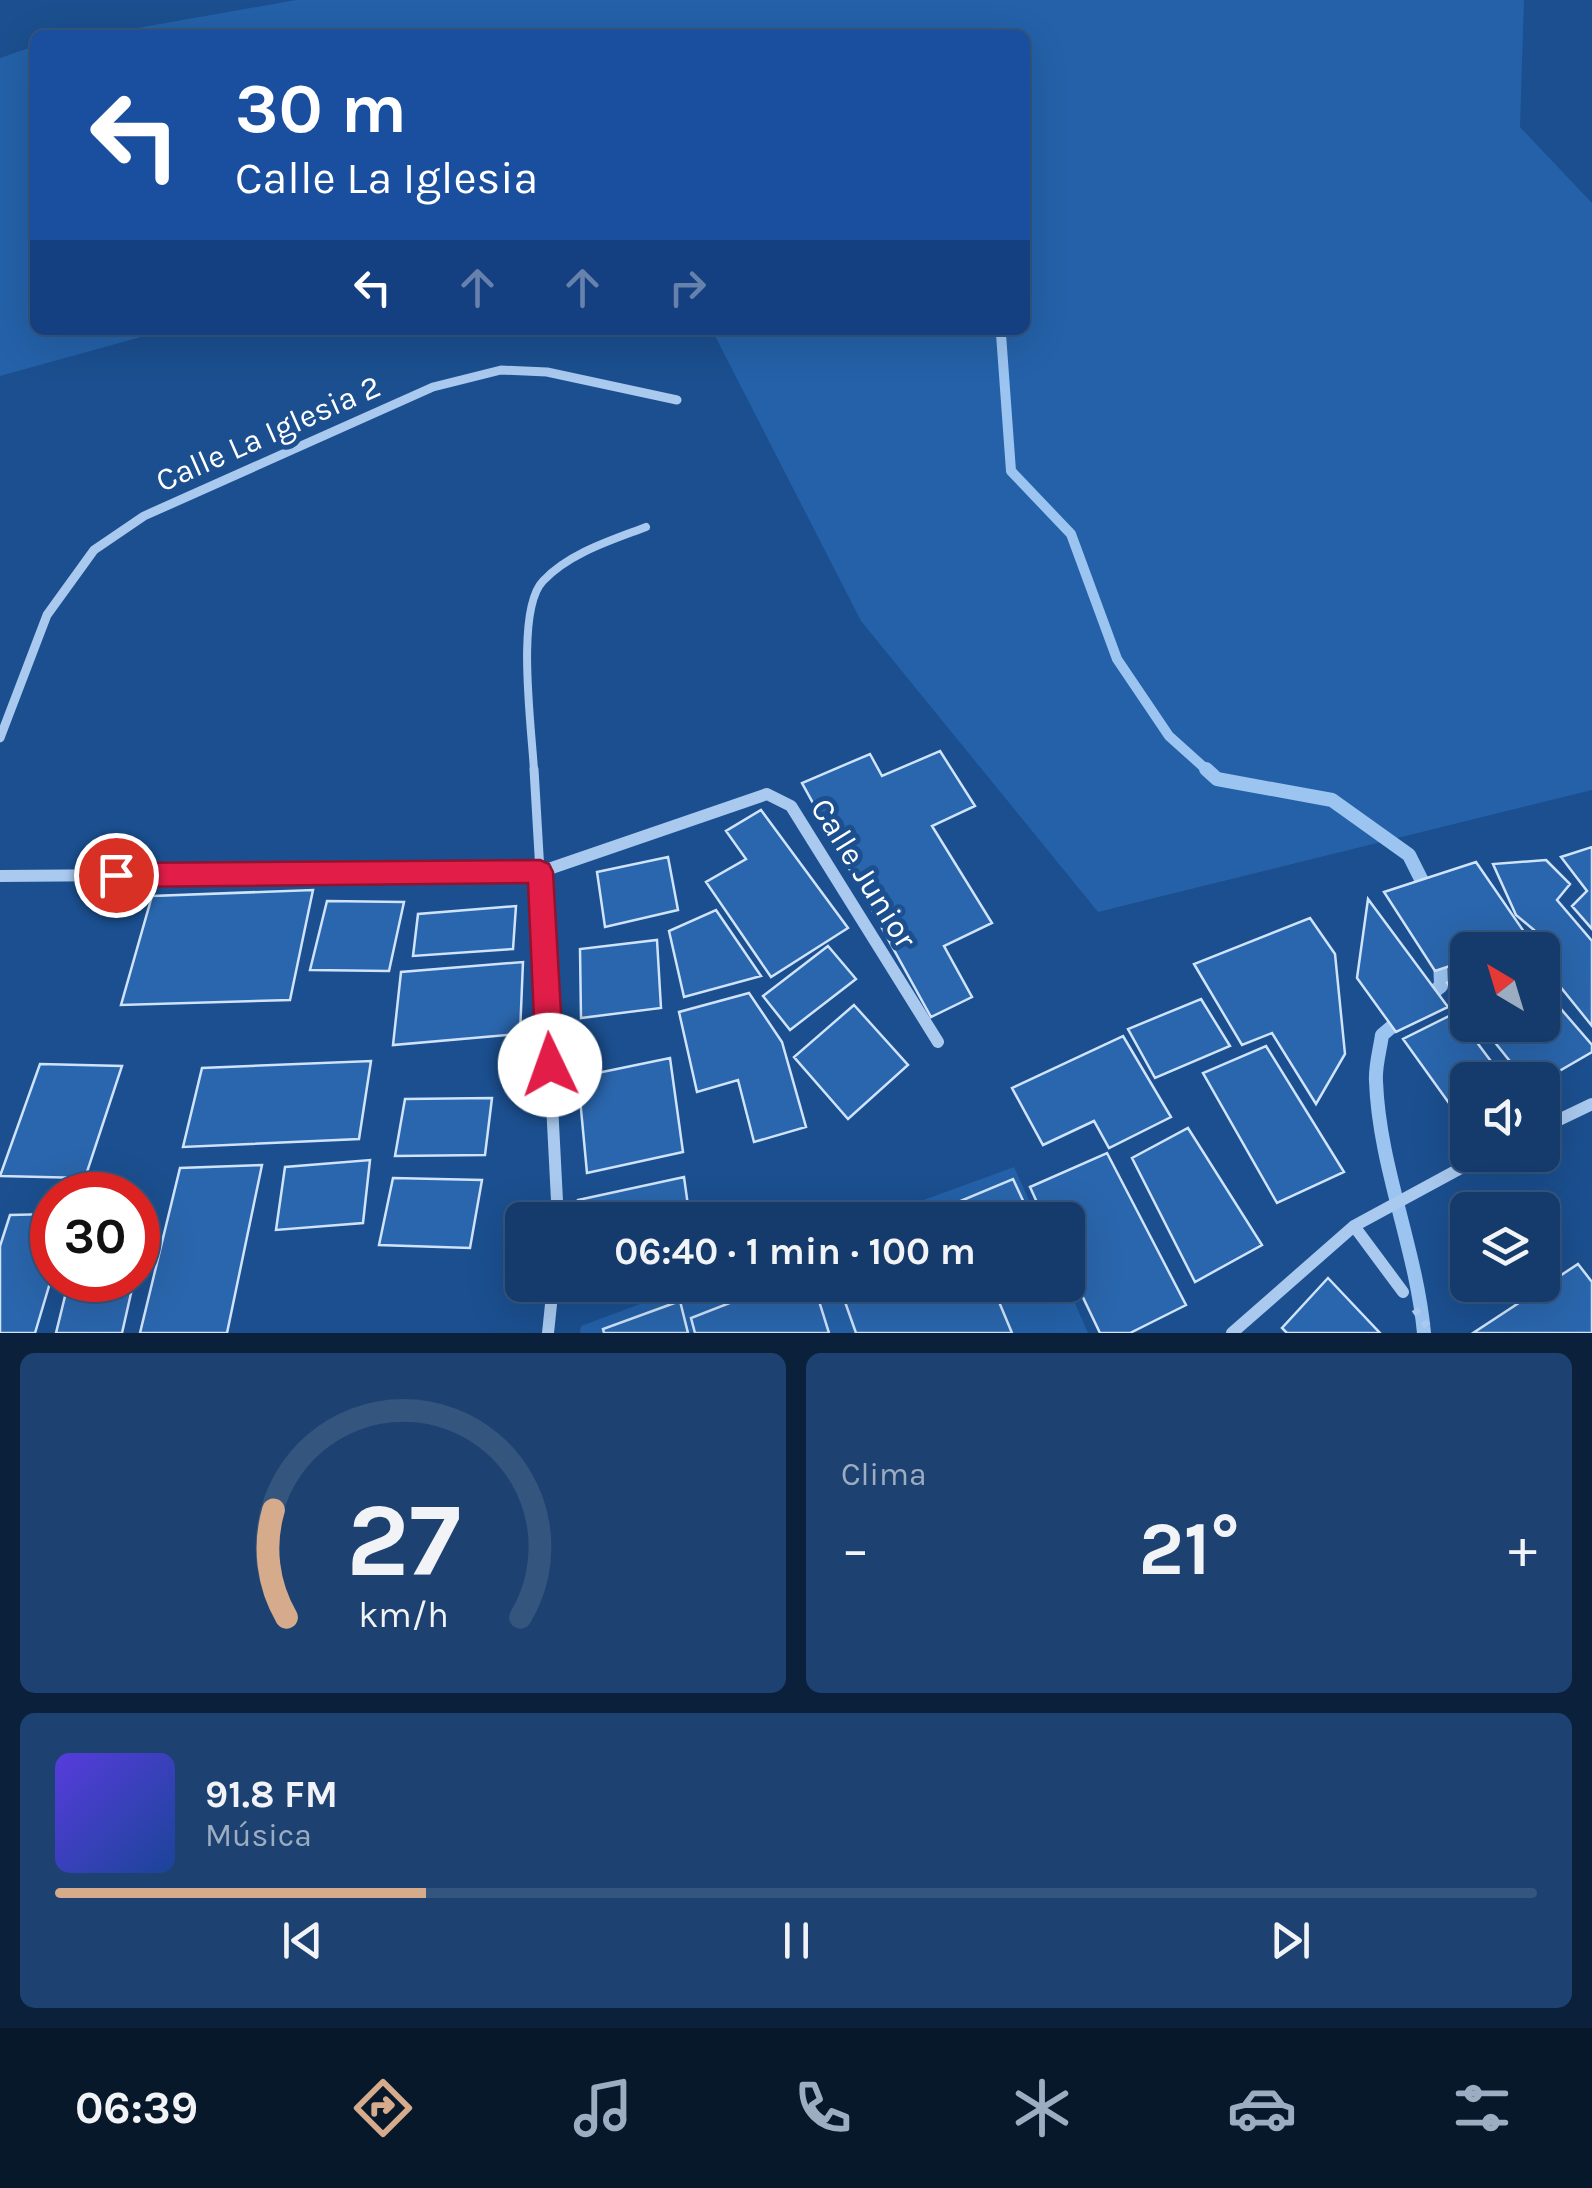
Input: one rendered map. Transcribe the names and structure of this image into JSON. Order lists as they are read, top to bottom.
{
  "streets": {
    "street": ["Calle La Iglesia 2", "Calle Junior"]
  },
  "north": "top left",
  "page": {
    "turn": ["30 m", "Calle La Iglesia"],
    "limit": "30",
    "trip": "06:40 · 1 min · 100 m",
    "tile": "Clima",
    "heat": ["−", "21°", "+"],
    "song": ["91.8 FM", "Música"],
    "tabs": "06:39",
    "gauge": ["27", "km/h"]
  }
}
